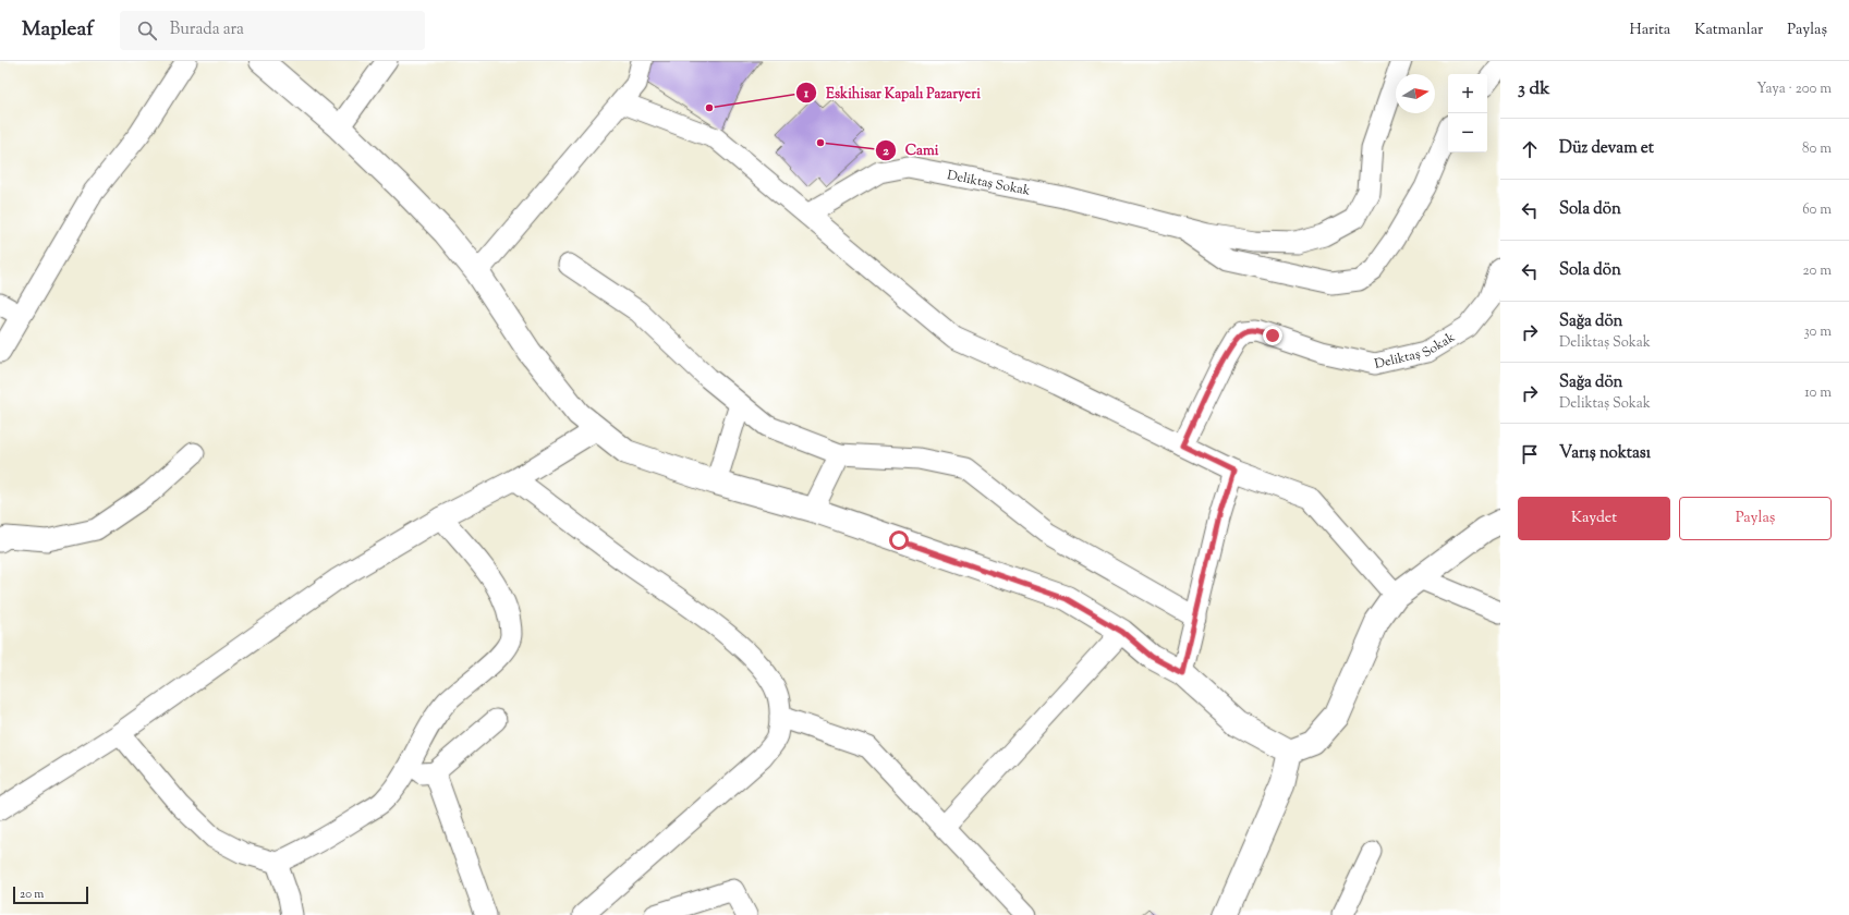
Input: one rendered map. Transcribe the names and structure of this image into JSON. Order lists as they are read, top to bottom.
{
  "streets": {
    "street": ["Deliktaş Sokak"]
  },
  "places": ["Eskihisar Kapalı Pazaryeri", "Cami"],
  "scale_bar": "20 m",
  "north": "right",
  "page": {
    "header": "Mapleaf",
    "search": "Burada ara",
    "nav": ["Harita", "Katmanlar", "Paylaş"],
    "heading": ["3 dk", "Yaya · 200 m"],
    "map_buttons": ["+", "−"],
    "list": [
      ["Düz devam et", "80 m"],
      ["Sola dön", "60 m"],
      ["Sola dön", "20 m"],
      ["Sağa dön", "Deliktaş Sokak", "30 m"],
      ["Sağa dön", "Deliktaş Sokak", "10 m"],
      "Varış noktası"
    ],
    "buttons": ["Kaydet", "Paylaş"],
    "scale": "20 m"
  }
}
